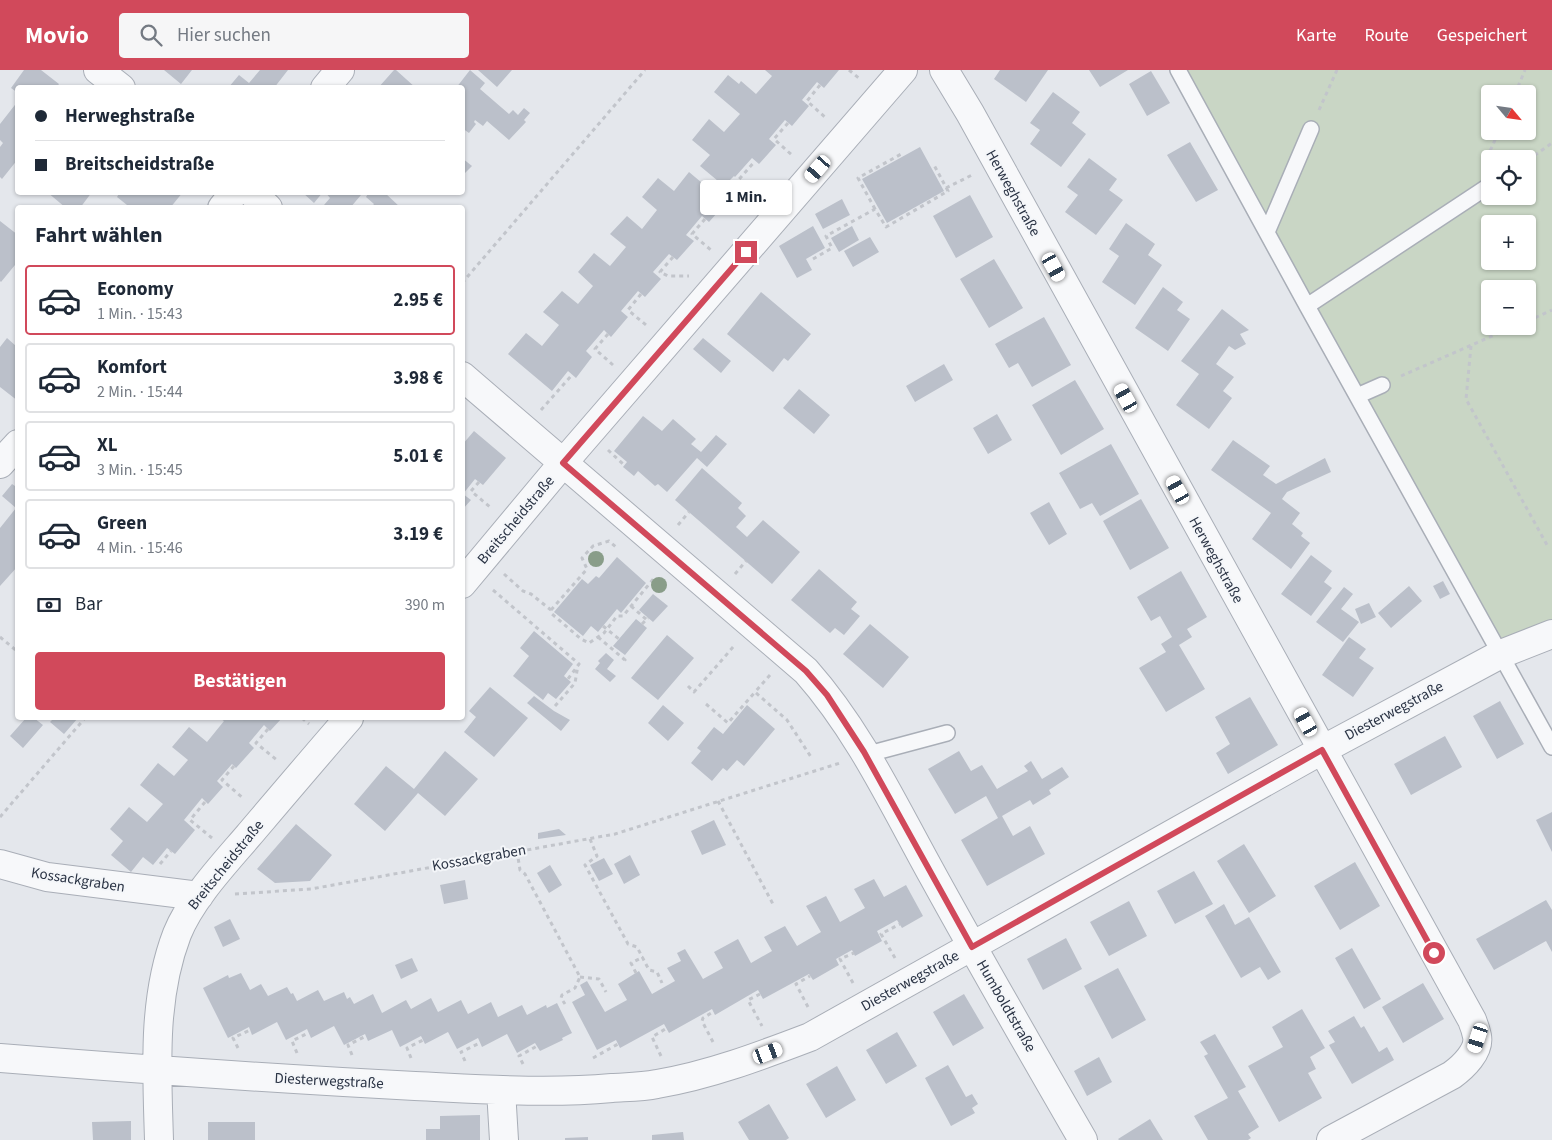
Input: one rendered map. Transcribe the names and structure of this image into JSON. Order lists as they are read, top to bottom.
{
  "streets": {
    "street": [
      "Herweghstraße",
      "Breitscheidstraße",
      "Diesterwegstraße",
      "Kossackgraben",
      "Humboldtstraße"
    ]
  },
  "crossings": [
    ["Herweghstraße", "Diesterwegstraße"],
    ["Breitscheidstraße", "Diesterwegstraße"],
    ["Breitscheidstraße", "Kossackgraben"],
    ["Breitscheidstraße", "Humboldtstraße"],
    ["Diesterwegstraße", "Humboldtstraße"],
    ["Kossackgraben", "Humboldtstraße"]
  ],
  "north": "bottom right",
  "page": {
    "header": "Movio",
    "search": "Hier suchen",
    "nav": ["Karte", "Route", "Gespeichert"],
    "map_buttons": ["+", "−"],
    "banner": ["Herweghstraße", "Breitscheidstraße"],
    "bubble": "1 Min.",
    "heading": "Fahrt wählen",
    "list": [
      {
        "name": "Economy",
        "note": "1 Min. · 15:43",
        "value": "2.95 €"
      },
      {
        "name": "Komfort",
        "note": "2 Min. · 15:44",
        "value": "3.98 €"
      },
      {
        "name": "XL",
        "note": "3 Min. · 15:45",
        "value": "5.01 €"
      },
      {
        "name": "Green",
        "note": "4 Min. · 15:46",
        "value": "3.19 €"
      }
    ],
    "pay": ["Bar", "390 m"],
    "buttons": "Bestätigen"
  }
}
